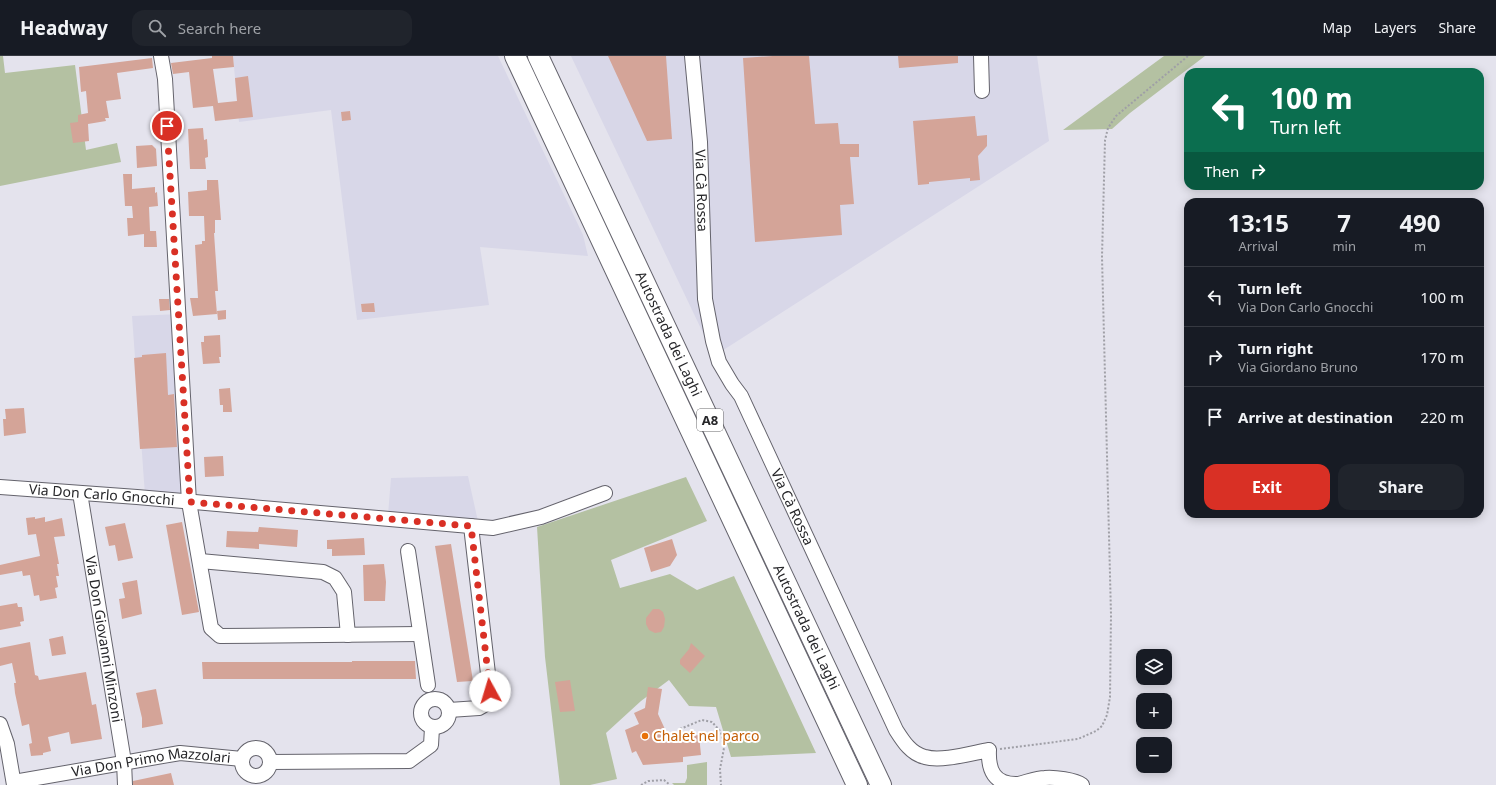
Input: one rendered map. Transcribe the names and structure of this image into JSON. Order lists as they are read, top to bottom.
{
  "streets": {
    "highway": ["Autostrada dei Laghi", "A8"],
    "street": [
      "Via Cà Rossa",
      "Via Don Carlo Gnocchi",
      "Via Don Giovanni Minzoni",
      "Via Don Primo Mazzolari"
    ]
  },
  "crossings": [
    ["Via Don Carlo Gnocchi", "Via Don Giovanni Minzoni"],
    ["Via Don Giovanni Minzoni", "Via Don Primo Mazzolari"]
  ],
  "places": ["Chalet nel parco"],
  "page": {
    "header": "Headway",
    "search": "Search here",
    "nav": ["Map", "Layers", "Share"],
    "turn": ["100 m", "Turn left"],
    "then": "Then",
    "eta": [
      "13:15",
      "Arrival",
      "7",
      "min",
      "490",
      "m"
    ],
    "list": [
      {
        "name": "Turn left",
        "note": "Via Don Carlo Gnocchi",
        "value": "100 m"
      },
      {
        "name": "Turn right",
        "note": "Via Giordano Bruno",
        "value": "170 m"
      },
      {
        "name": "Arrive at destination",
        "value": "220 m"
      }
    ],
    "buttons": ["Exit", "Share"],
    "map_buttons": ["+", "−"]
  }
}
